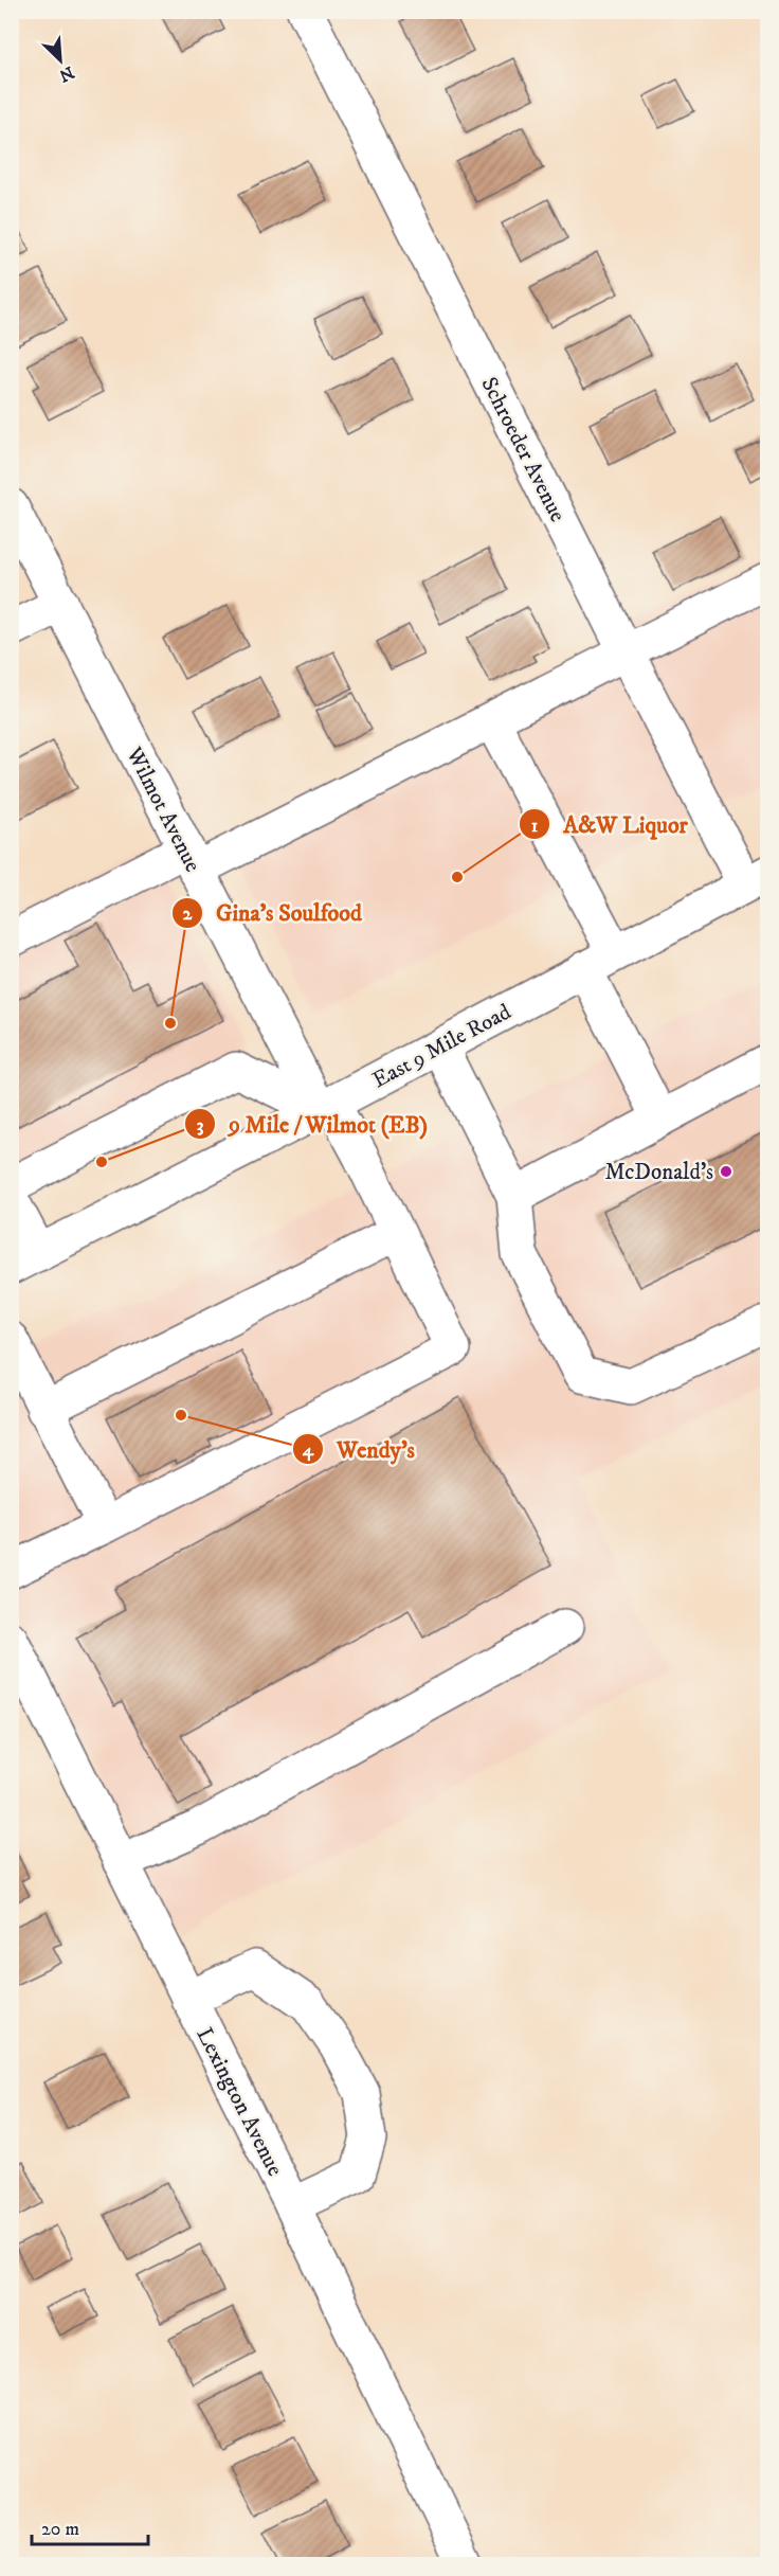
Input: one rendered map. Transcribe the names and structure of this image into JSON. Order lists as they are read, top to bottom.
{
  "streets": {
    "street": [
      "Schroeder Avenue",
      "Wilmot Avenue",
      "East 9 Mile Road",
      "Lexington Avenue"
    ]
  },
  "crossings": [
    ["Schroeder Avenue", "East 9 Mile Road"],
    ["Wilmot Avenue", "East 9 Mile Road"]
  ],
  "places": [
    "A&W Liquor",
    "Gina's Soulfood",
    "9 Mile / Wilmot (EB)",
    "McDonald's",
    "Wendy's"
  ],
  "scale_bar": "20 m",
  "north": "bottom right"
}
